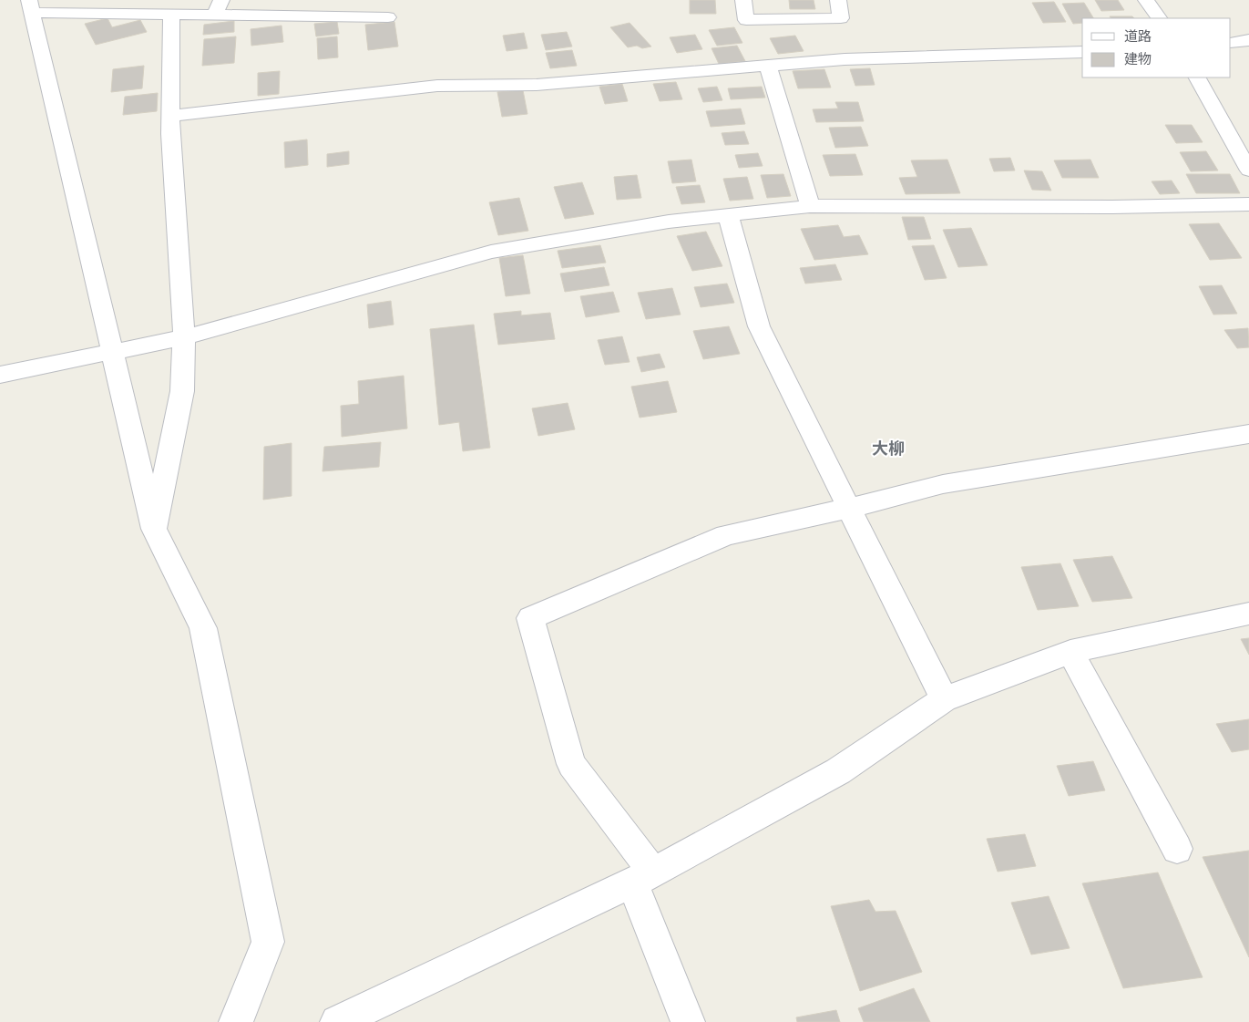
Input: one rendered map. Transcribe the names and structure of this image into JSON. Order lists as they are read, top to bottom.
{
  "districts": ["大柳"],
  "legend": ["道路", "建物"]
}
